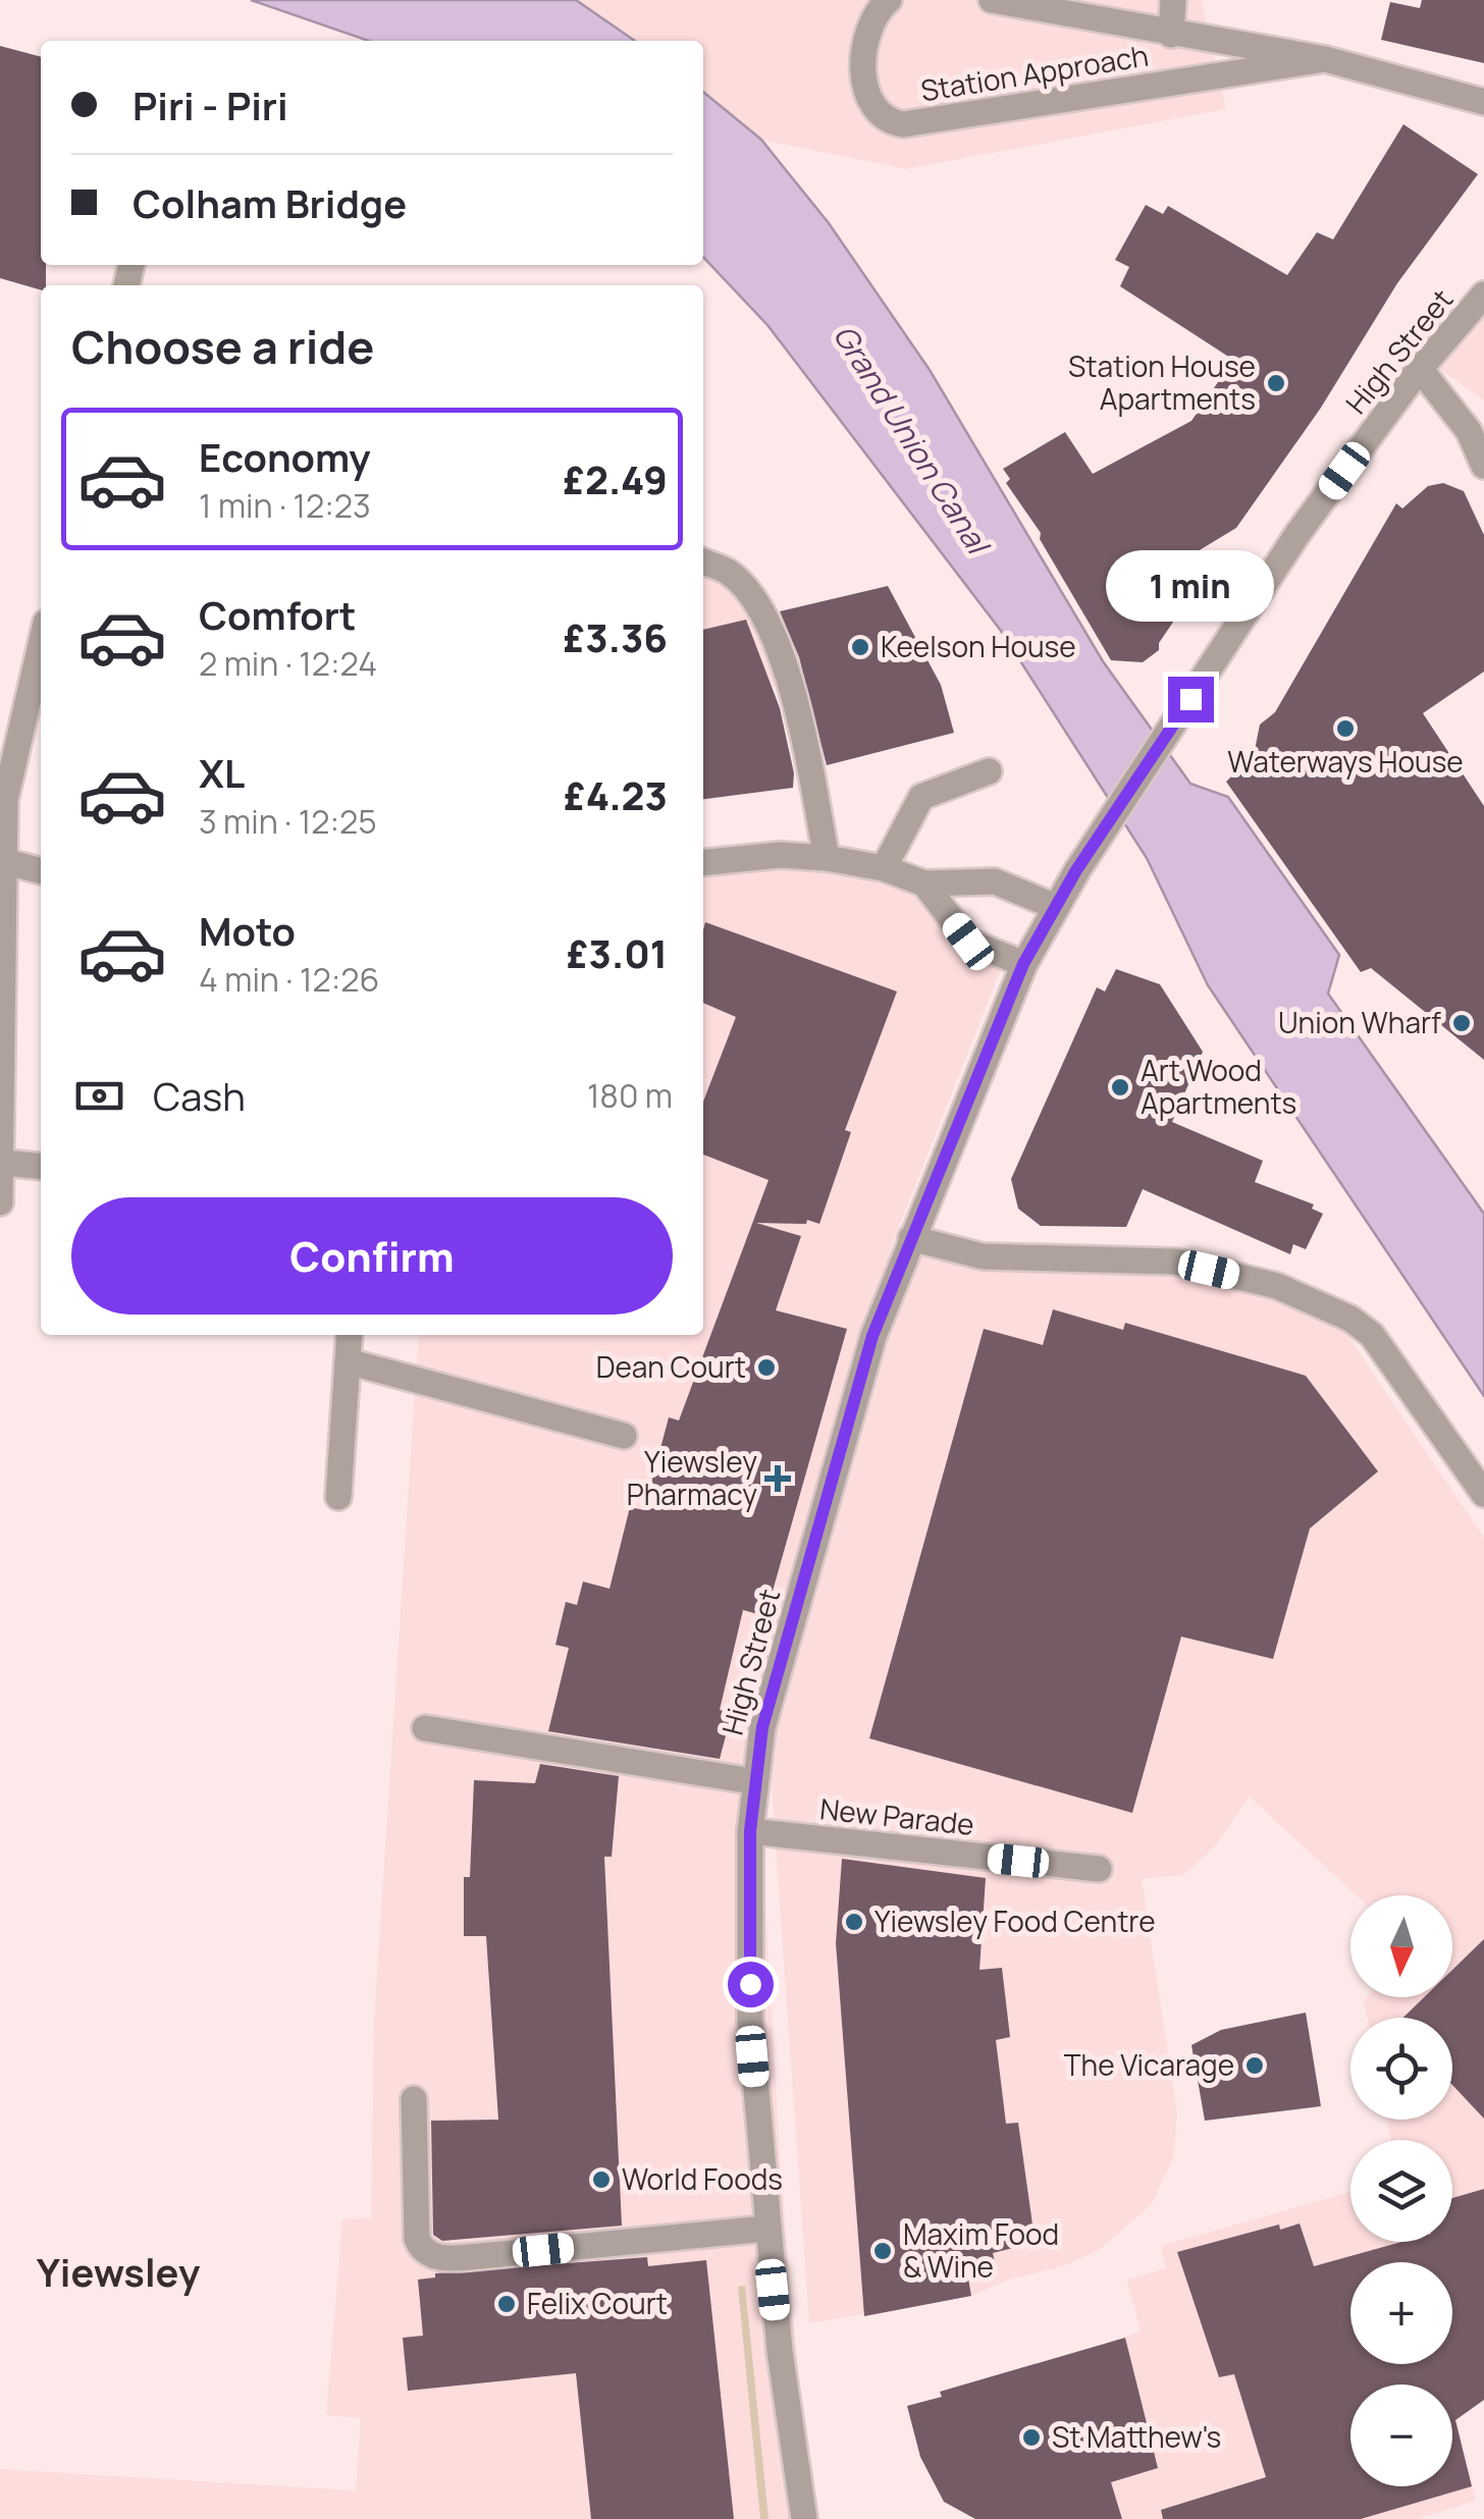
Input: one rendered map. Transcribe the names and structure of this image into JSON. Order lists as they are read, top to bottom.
{
  "streets": {
    "street": ["Station Approach", "High Street", "New Parade"]
  },
  "crossings": [
    ["High Street", "New Parade"]
  ],
  "districts": ["Yiewsley"],
  "water": ["Grand Union Canal"],
  "places": {
    "other": [
      "Station House Apartments",
      "Keelson House",
      "Waterways House",
      "Union Wharf",
      "Art Wood Apartments",
      "Dean Court",
      "Yiewsley Food Centre",
      "The Vicarage",
      "World Foods",
      "Maxim Food & Wine",
      "Felix Court",
      "St Matthew's"
    ],
    "health": ["Yiewsley Pharmacy"]
  },
  "north": "bottom",
  "page": {
    "banner": ["Piri - Piri", "Colham Bridge"],
    "heading": "Choose a ride",
    "list": [
      {
        "name": "Economy",
        "note": "1 min · 12:23",
        "value": "£2.49"
      },
      {
        "name": "Comfort",
        "note": "2 min · 12:24",
        "value": "£3.36"
      },
      {
        "name": "XL",
        "note": "3 min · 12:25",
        "value": "£4.23"
      },
      {
        "name": "Moto",
        "note": "4 min · 12:26",
        "value": "£3.01"
      }
    ],
    "bubble": "1 min",
    "pay": ["Cash", "180 m"],
    "buttons": "Confirm",
    "map_buttons": ["+", "−"]
  }
}
